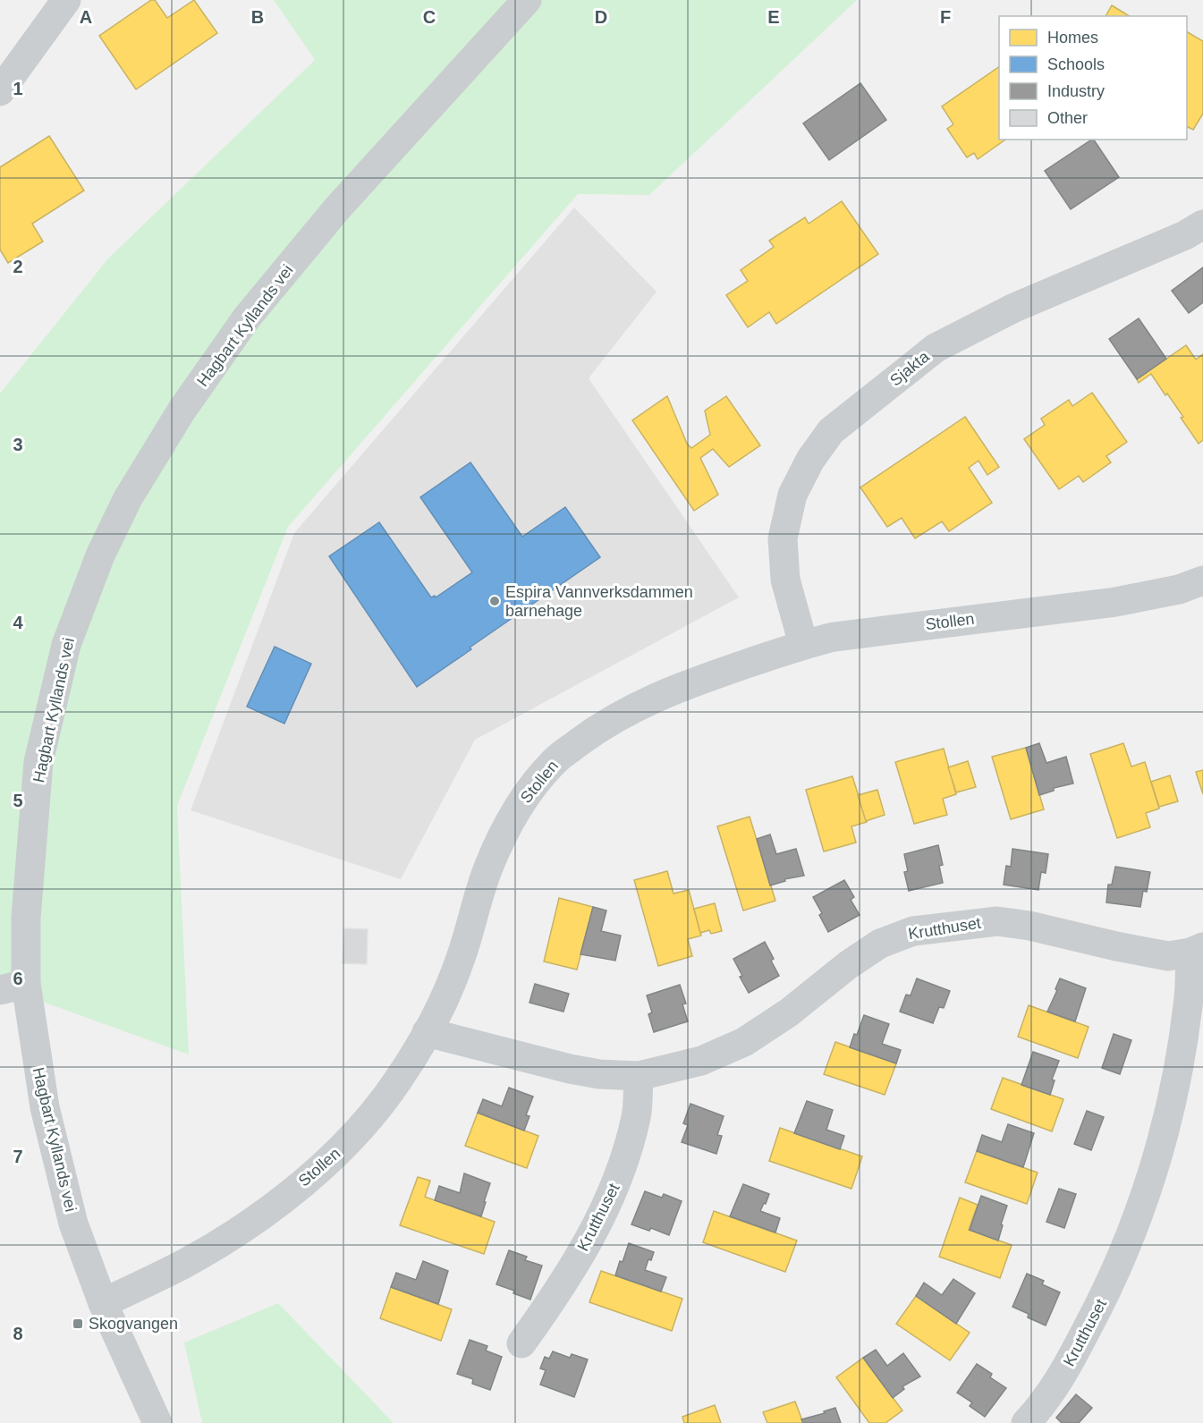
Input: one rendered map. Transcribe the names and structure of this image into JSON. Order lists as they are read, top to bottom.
{
  "streets": {
    "street": [
      "Hagbart Kyllands vei",
      "Sjakta",
      "Stollen",
      "Krutthuset"
    ]
  },
  "crossings": [
    ["Hagbart Kyllands vei", "Stollen"],
    ["Sjakta", "Stollen"],
    ["Stollen", "Krutthuset"]
  ],
  "places": {
    "other": ["Espira Vannverksdammen barnehage"],
    "transit": ["Skogvangen"]
  },
  "legend": [
    "Homes",
    "Schools",
    "Industry",
    "Other"
  ],
  "grid": {
    "columns": [
      "A",
      "B",
      "C",
      "D",
      "E",
      "F"
    ],
    "rows": [
      "1",
      "2",
      "3",
      "4",
      "5",
      "6",
      "7",
      "8"
    ]
  }
}
